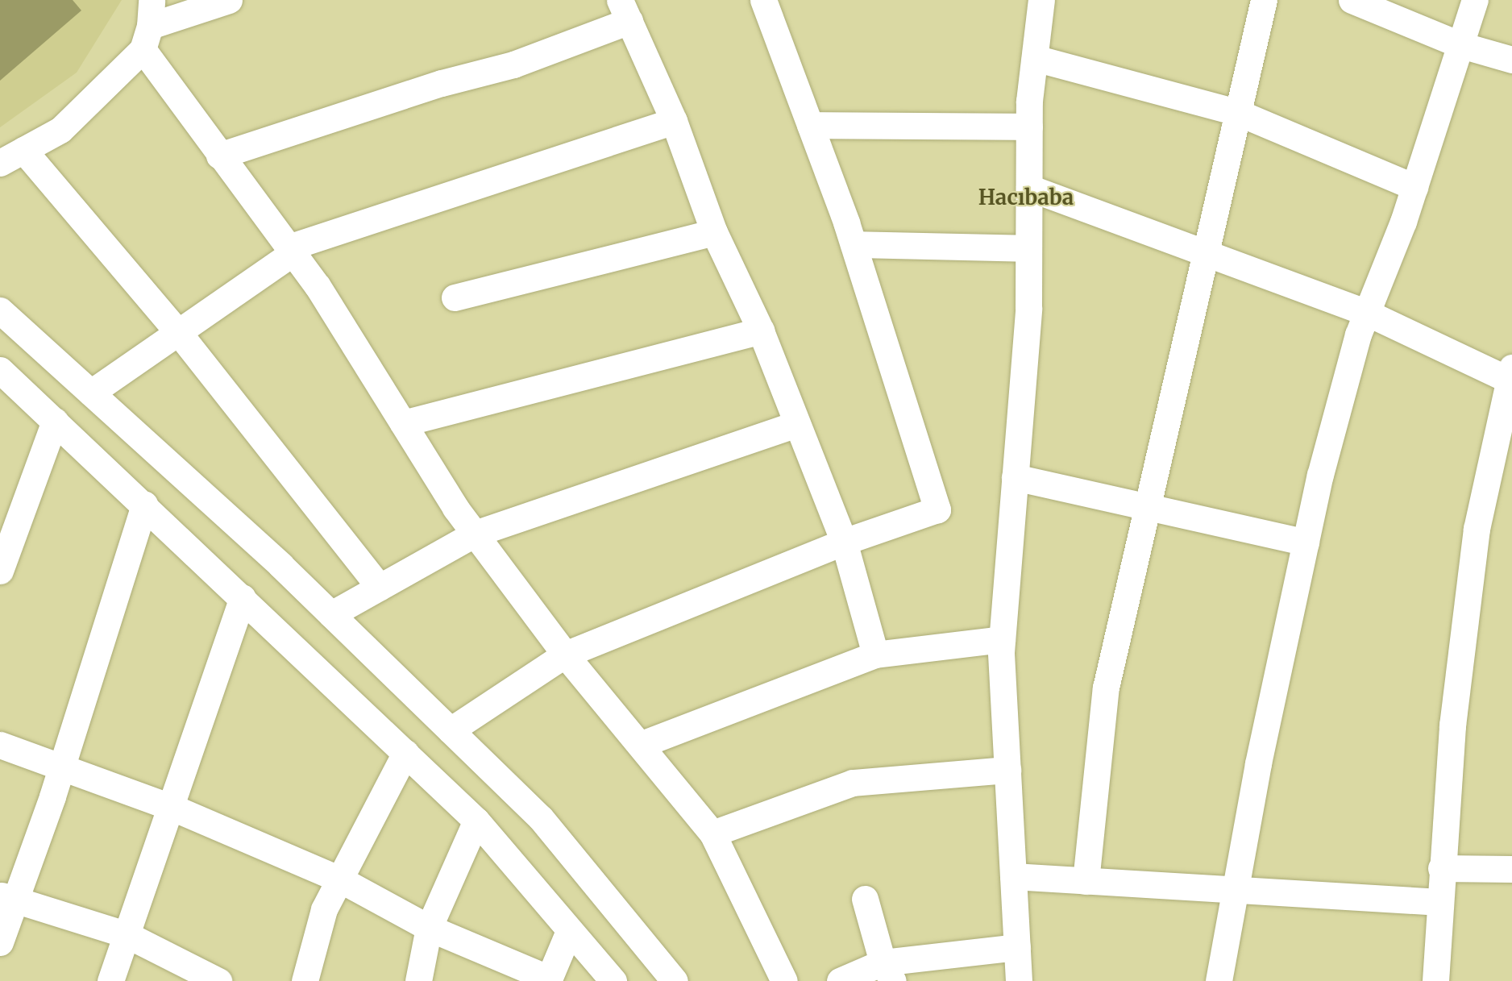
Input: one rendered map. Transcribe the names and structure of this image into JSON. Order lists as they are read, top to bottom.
{
  "districts": ["Hacıbaba"]
}
